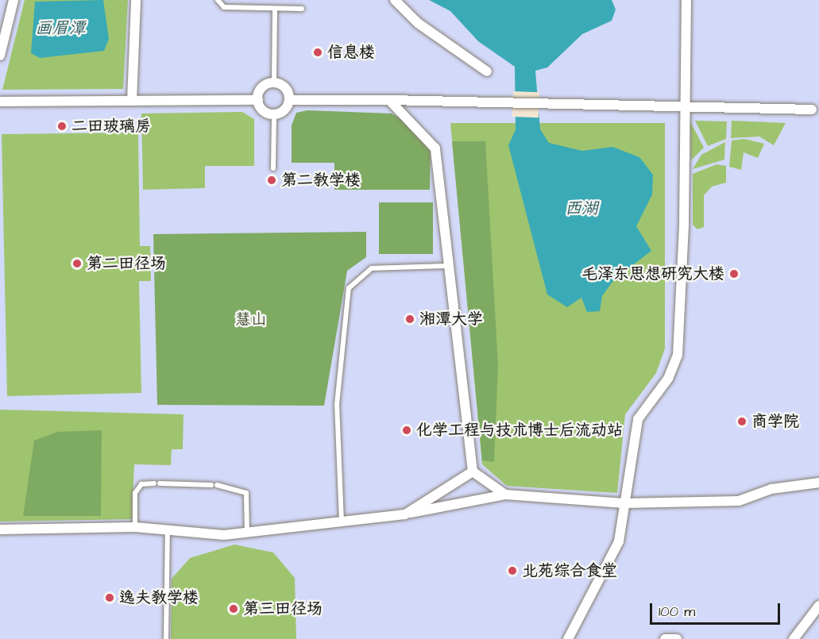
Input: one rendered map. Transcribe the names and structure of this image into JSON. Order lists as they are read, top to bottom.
{
  "water": ["画眉潭", "西湖"],
  "parks": ["慧山"],
  "places": [
    "信息楼",
    "二田玻璃房",
    "第二教学楼",
    "第二田径场",
    "毛泽东思想研究大楼",
    "湘潭大学",
    "商学院",
    "化学工程与技术博士后流动站",
    "北苑综合食堂",
    "逸夫教学楼",
    "第三田径场"
  ],
  "scale_bar": "100 m"
}
